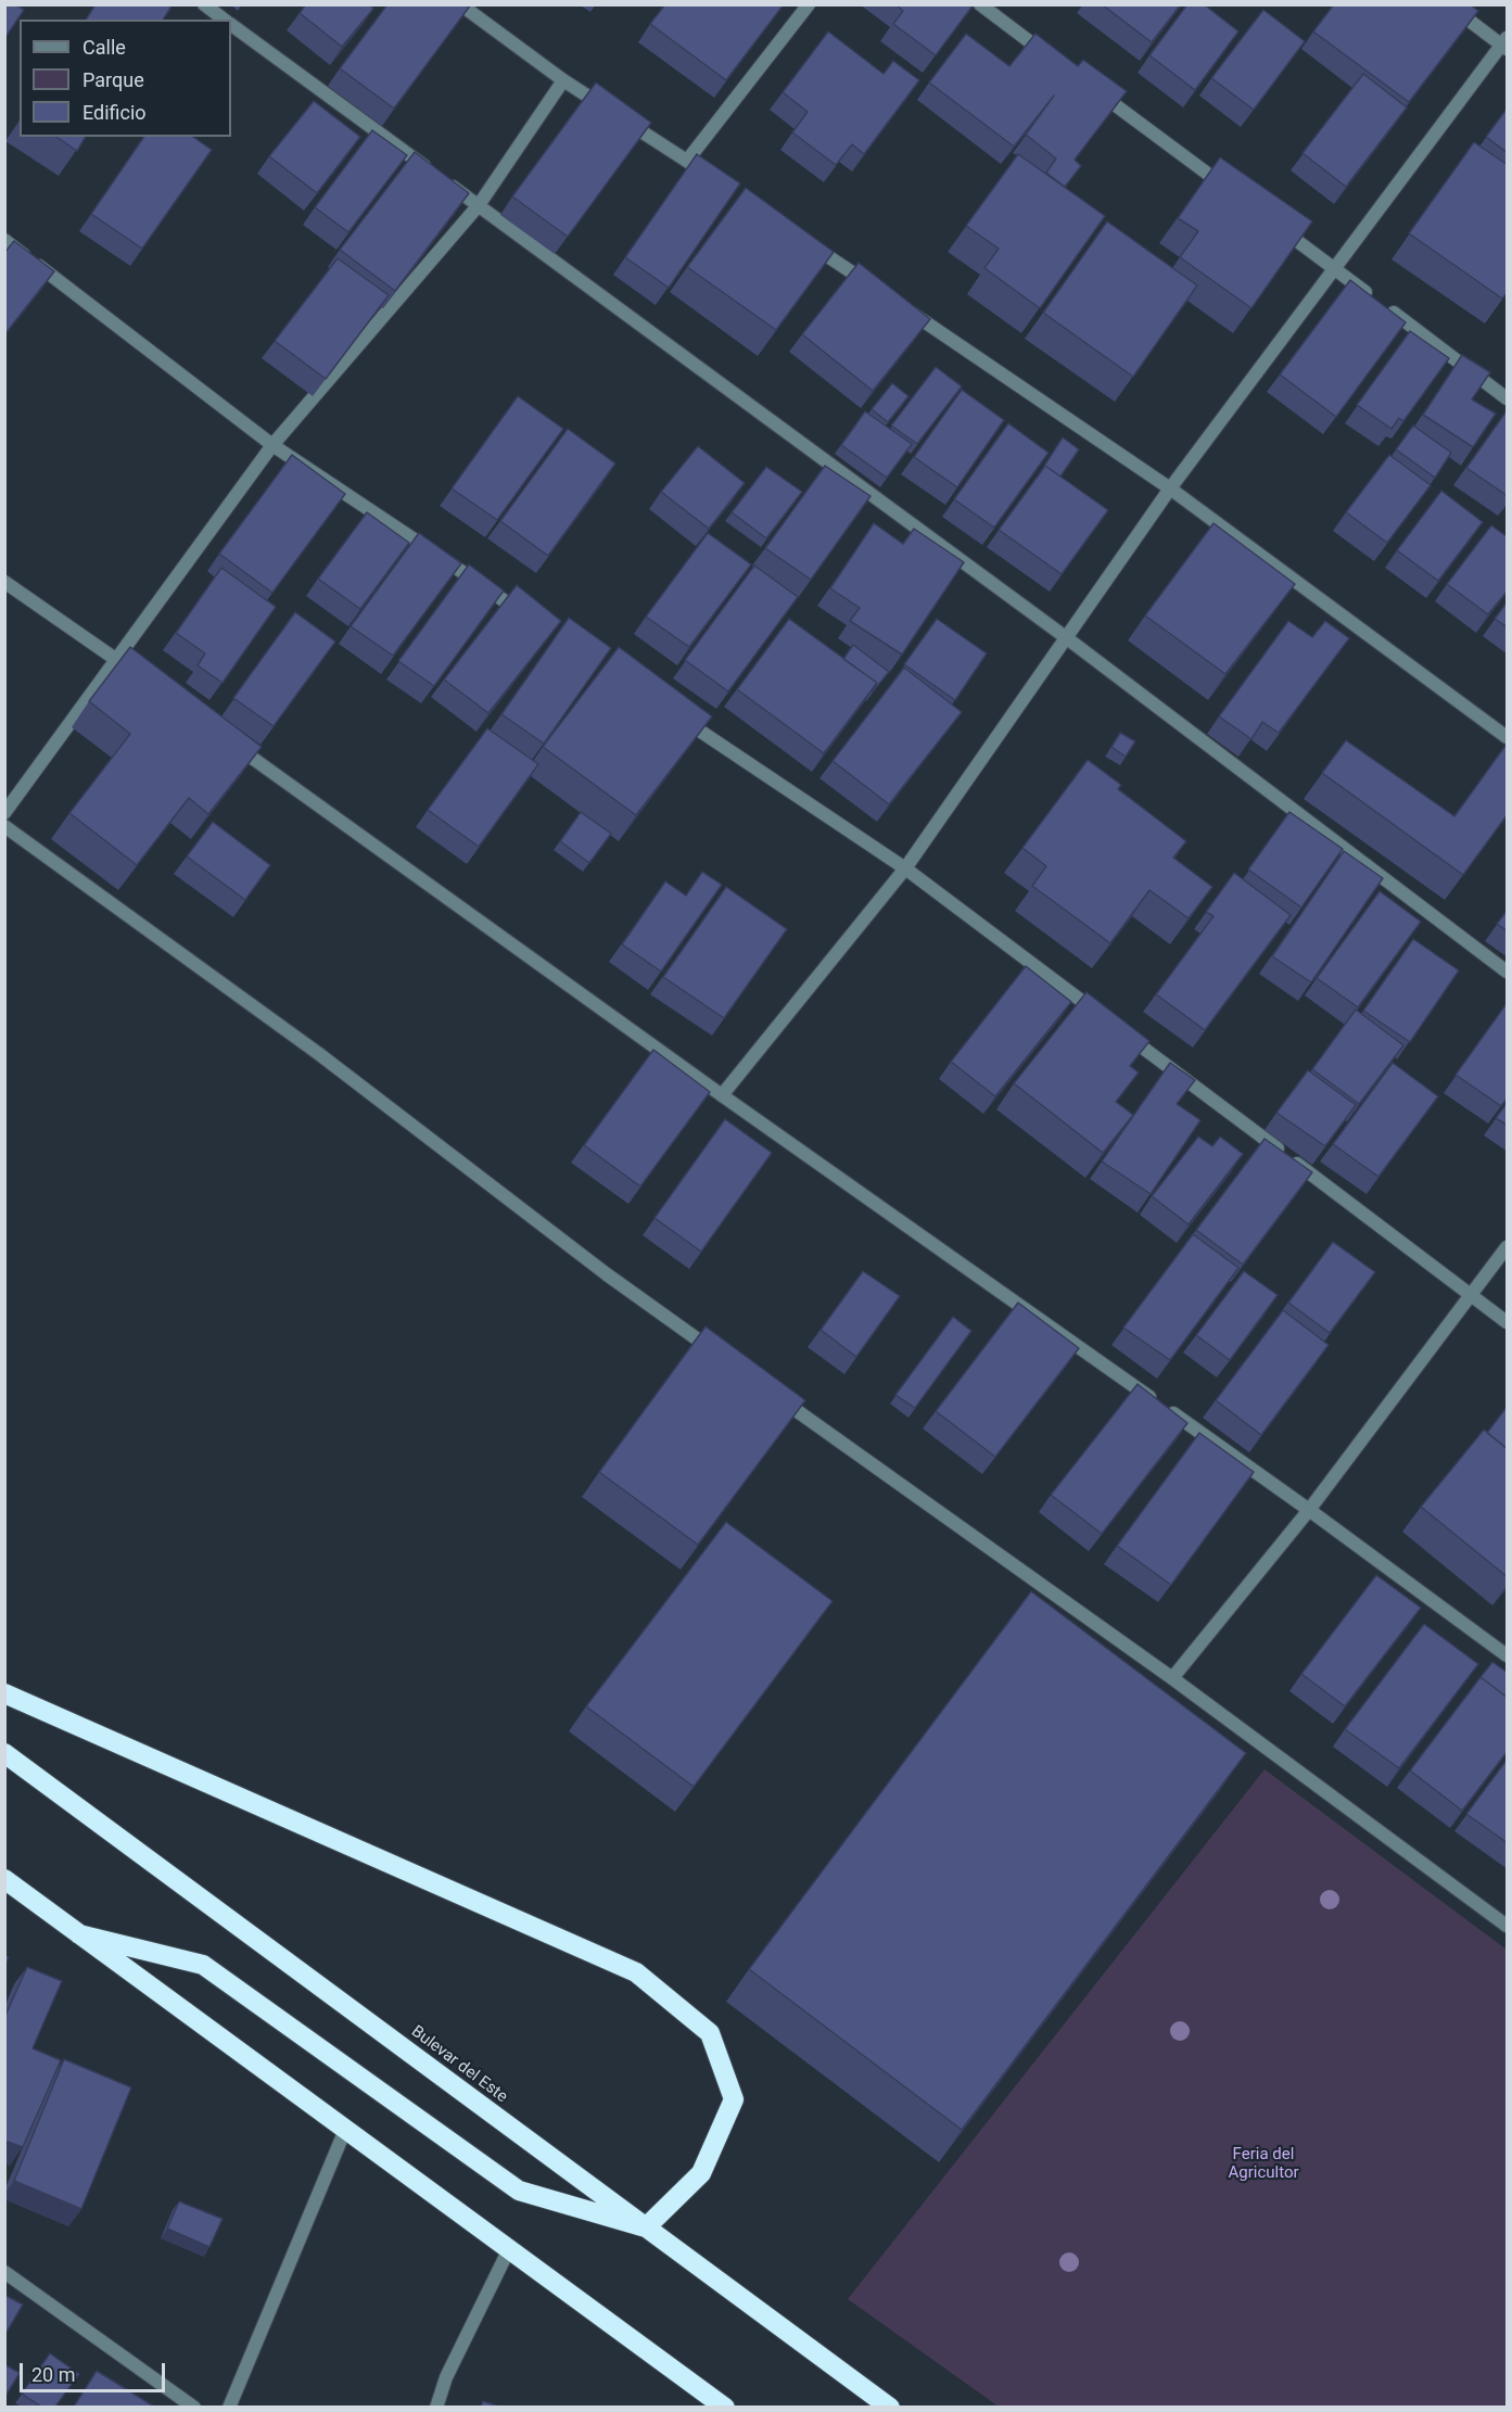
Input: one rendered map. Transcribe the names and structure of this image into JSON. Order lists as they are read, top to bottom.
{
  "streets": {
    "highway": ["Bulevar del Este"]
  },
  "parks": ["Feria del Agricultor"],
  "legend": ["Calle", "Parque", "Edificio"],
  "scale_bar": "20 m"
}
